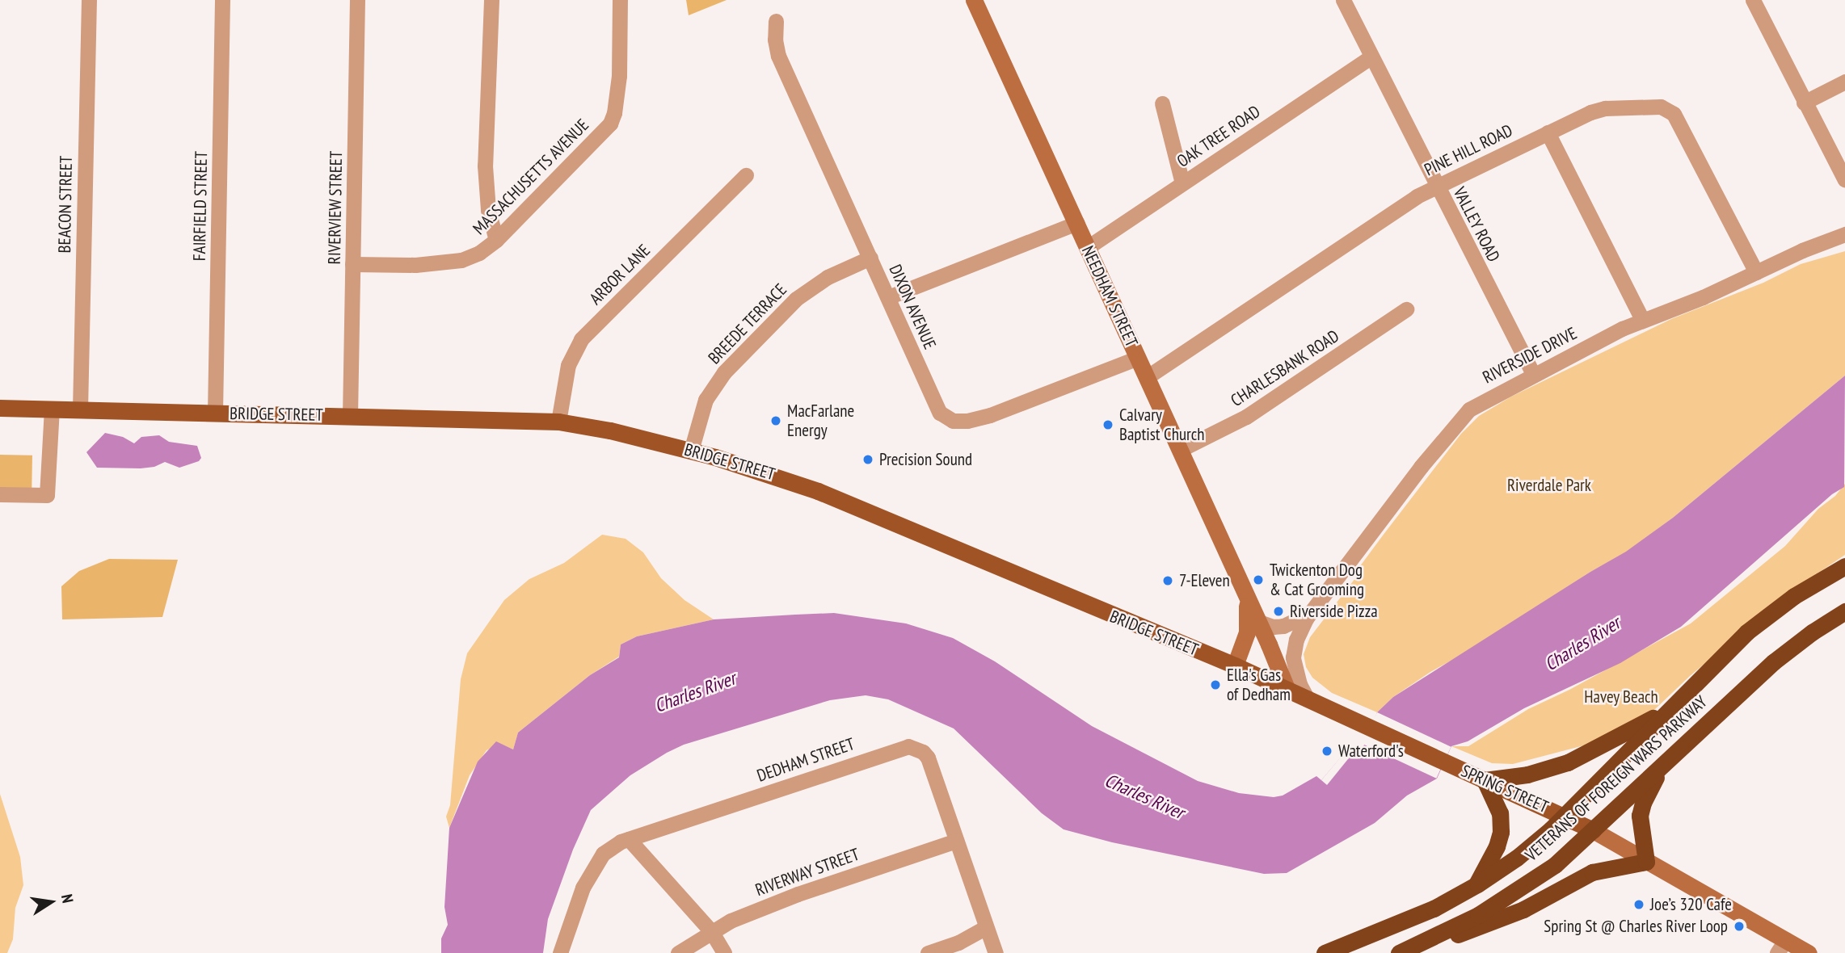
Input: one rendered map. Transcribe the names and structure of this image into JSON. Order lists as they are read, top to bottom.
{
  "streets": {
    "highway": ["VETERANS OF FOREIGN WARS PARKWAY"],
    "main road": ["NEEDHAM STREET", "BRIDGE STREET", "SPRING STREET"],
    "street": [
      "OAK TREE ROAD",
      "PINE HILL ROAD",
      "MASSACHUSETTS AVENUE",
      "BEACON STREET",
      "FAIRFIELD STREET",
      "RIVERVIEW STREET",
      "VALLEY ROAD",
      "ARBOR LANE",
      "DIXON AVENUE",
      "BREEDE TERRACE",
      "RIVERSIDE DRIVE",
      "CHARLESBANK ROAD",
      "DEDHAM STREET",
      "RIVERWAY STREET"
    ]
  },
  "crossings": [
    ["OAK TREE ROAD", "VALLEY ROAD"],
    ["OAK TREE ROAD", "NEEDHAM STREET"],
    ["PINE HILL ROAD", "VALLEY ROAD"],
    ["PINE HILL ROAD", "NEEDHAM STREET"],
    ["PINE HILL ROAD", "RIVERSIDE DRIVE"],
    ["MASSACHUSETTS AVENUE", "RIVERVIEW STREET"],
    ["BEACON STREET", "BRIDGE STREET"],
    ["FAIRFIELD STREET", "BRIDGE STREET"],
    ["RIVERVIEW STREET", "BRIDGE STREET"],
    ["VALLEY ROAD", "RIVERSIDE DRIVE"],
    ["ARBOR LANE", "BRIDGE STREET"],
    ["NEEDHAM STREET", "DIXON AVENUE"],
    ["NEEDHAM STREET", "RIVERSIDE DRIVE"],
    ["NEEDHAM STREET", "CHARLESBANK ROAD"],
    ["NEEDHAM STREET", "BRIDGE STREET"],
    ["DIXON AVENUE", "BREEDE TERRACE"],
    ["BREEDE TERRACE", "BRIDGE STREET"],
    ["RIVERSIDE DRIVE", "BRIDGE STREET"],
    ["BRIDGE STREET", "SPRING STREET"],
    ["DEDHAM STREET", "RIVERWAY STREET"],
    ["VETERANS OF FOREIGN WARS PARKWAY", "SPRING STREET"]
  ],
  "water": ["Charles River"],
  "parks": ["Riverdale Park", "Havey Beach"],
  "places": [
    "MacFarlane Energy",
    "Calvary Baptist Church",
    "Precision Sound",
    "Twickenton Dog & Cat Grooming",
    "7-Eleven",
    "Riverside Pizza",
    "Ella's Gas of Dedham",
    "Waterford's",
    "Joe’s 320 Cafe",
    "Spring St @ Charles River Loop"
  ],
  "north": "right"
}
